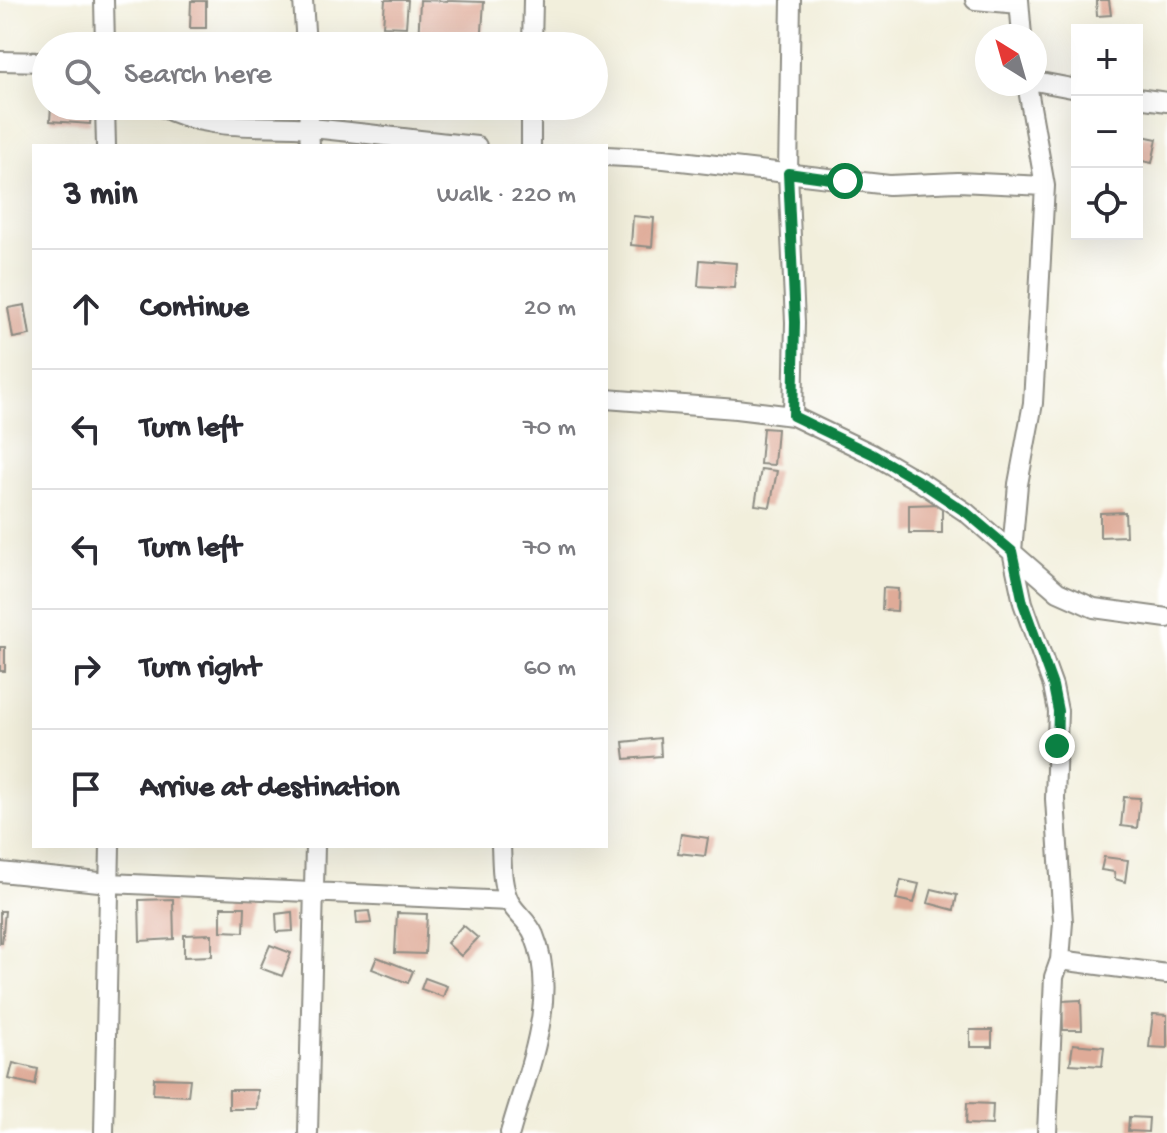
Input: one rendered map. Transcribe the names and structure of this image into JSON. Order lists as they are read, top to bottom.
{
  "north": "top left",
  "page": {
    "map_buttons": ["+", "−"],
    "search": "Search here",
    "heading": ["3 min", "Walk · 220 m"],
    "list": [
      ["Continue", "20 m"],
      ["Turn left", "70 m"],
      ["Turn left", "70 m"],
      ["Turn right", "60 m"],
      "Arrive at destination"
    ]
  }
}
